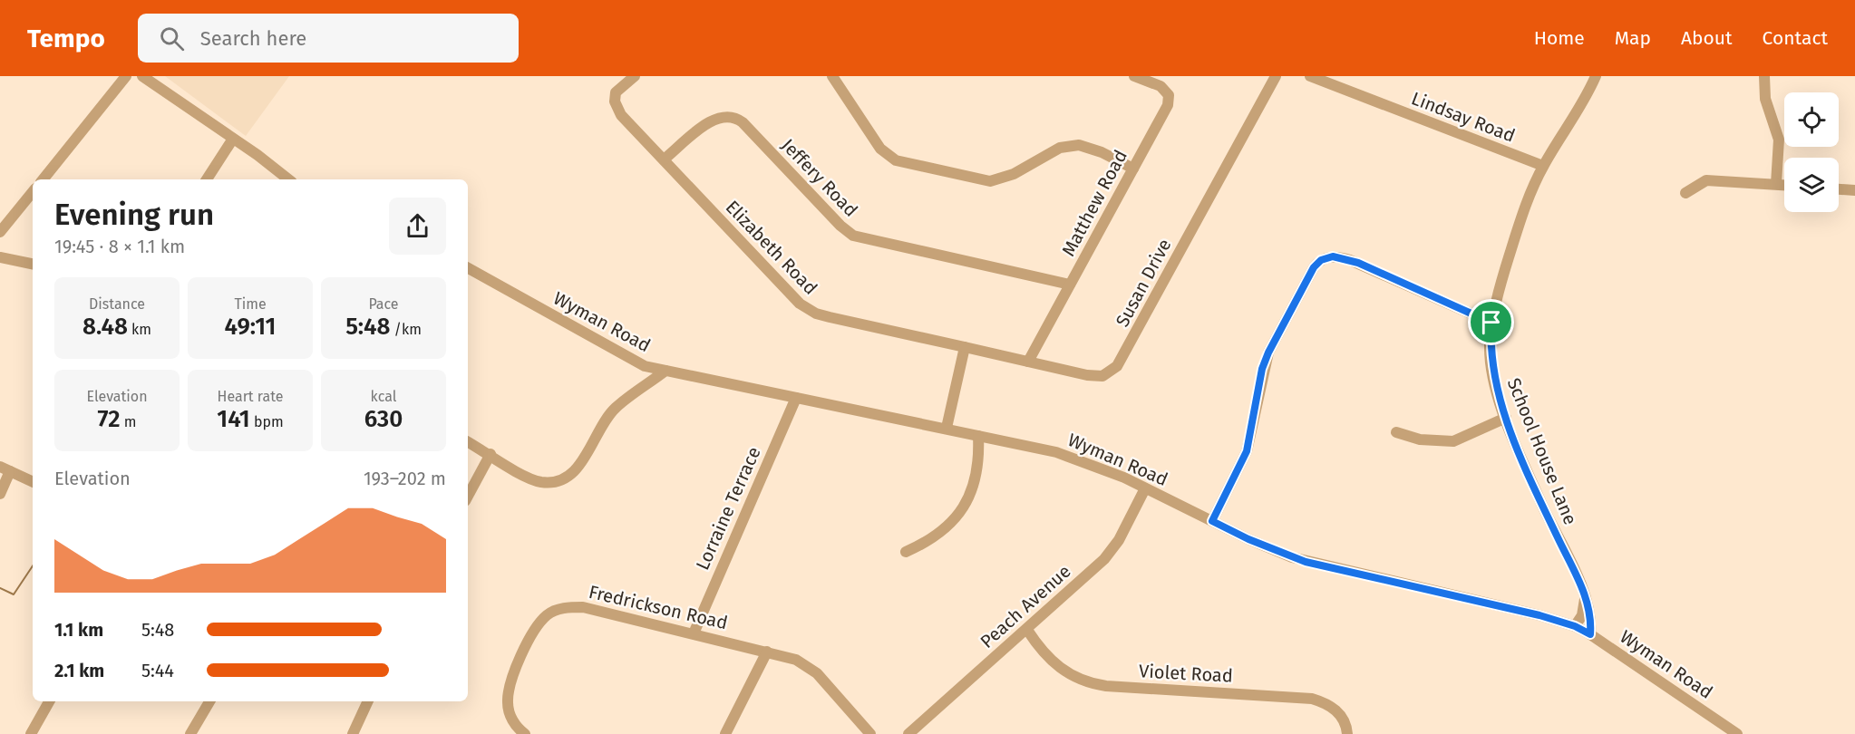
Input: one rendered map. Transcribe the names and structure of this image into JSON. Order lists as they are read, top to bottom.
{
  "streets": {
    "street": [
      "Lindsay Road",
      "Jeffery Road",
      "Matthew Road",
      "Elizabeth Road",
      "Susan Drive",
      "Wyman Road",
      "School House Lane",
      "Lorraine Terrace",
      "Peach Avenue",
      "Fredrickson Road",
      "Violet Road"
    ]
  },
  "crossings": [
    ["Lindsay Road", "School House Lane"],
    ["Jeffery Road", "Matthew Road"],
    ["Jeffery Road", "Elizabeth Road"],
    ["Matthew Road", "Susan Drive"],
    ["Elizabeth Road", "Susan Drive"],
    ["Wyman Road", "School House Lane"],
    ["Wyman Road", "Lorraine Terrace"],
    ["Wyman Road", "Peach Avenue"],
    ["Lorraine Terrace", "Fredrickson Road"],
    ["Peach Avenue", "Violet Road"]
  ],
  "page": {
    "header": "Tempo",
    "search": "Search here",
    "nav": [
      "Home",
      "Map",
      "About",
      "Contact"
    ],
    "heading": ["Evening run", "19:45 · 8 × 1.1 km"],
    "stats": [
      ["Distance", "8.48 km"],
      ["Time", "49:11"],
      ["Pace", "5:48 /km"],
      ["Elevation", "72 m"],
      ["Heart rate", "141 bpm"],
      ["kcal", "630"]
    ],
    "chart": ["Elevation", "193–202 m"],
    "list": [
      {
        "name": "1.1 km",
        "note": "5:48"
      },
      {
        "name": "2.1 km",
        "note": "5:44"
      }
    ]
  }
}
